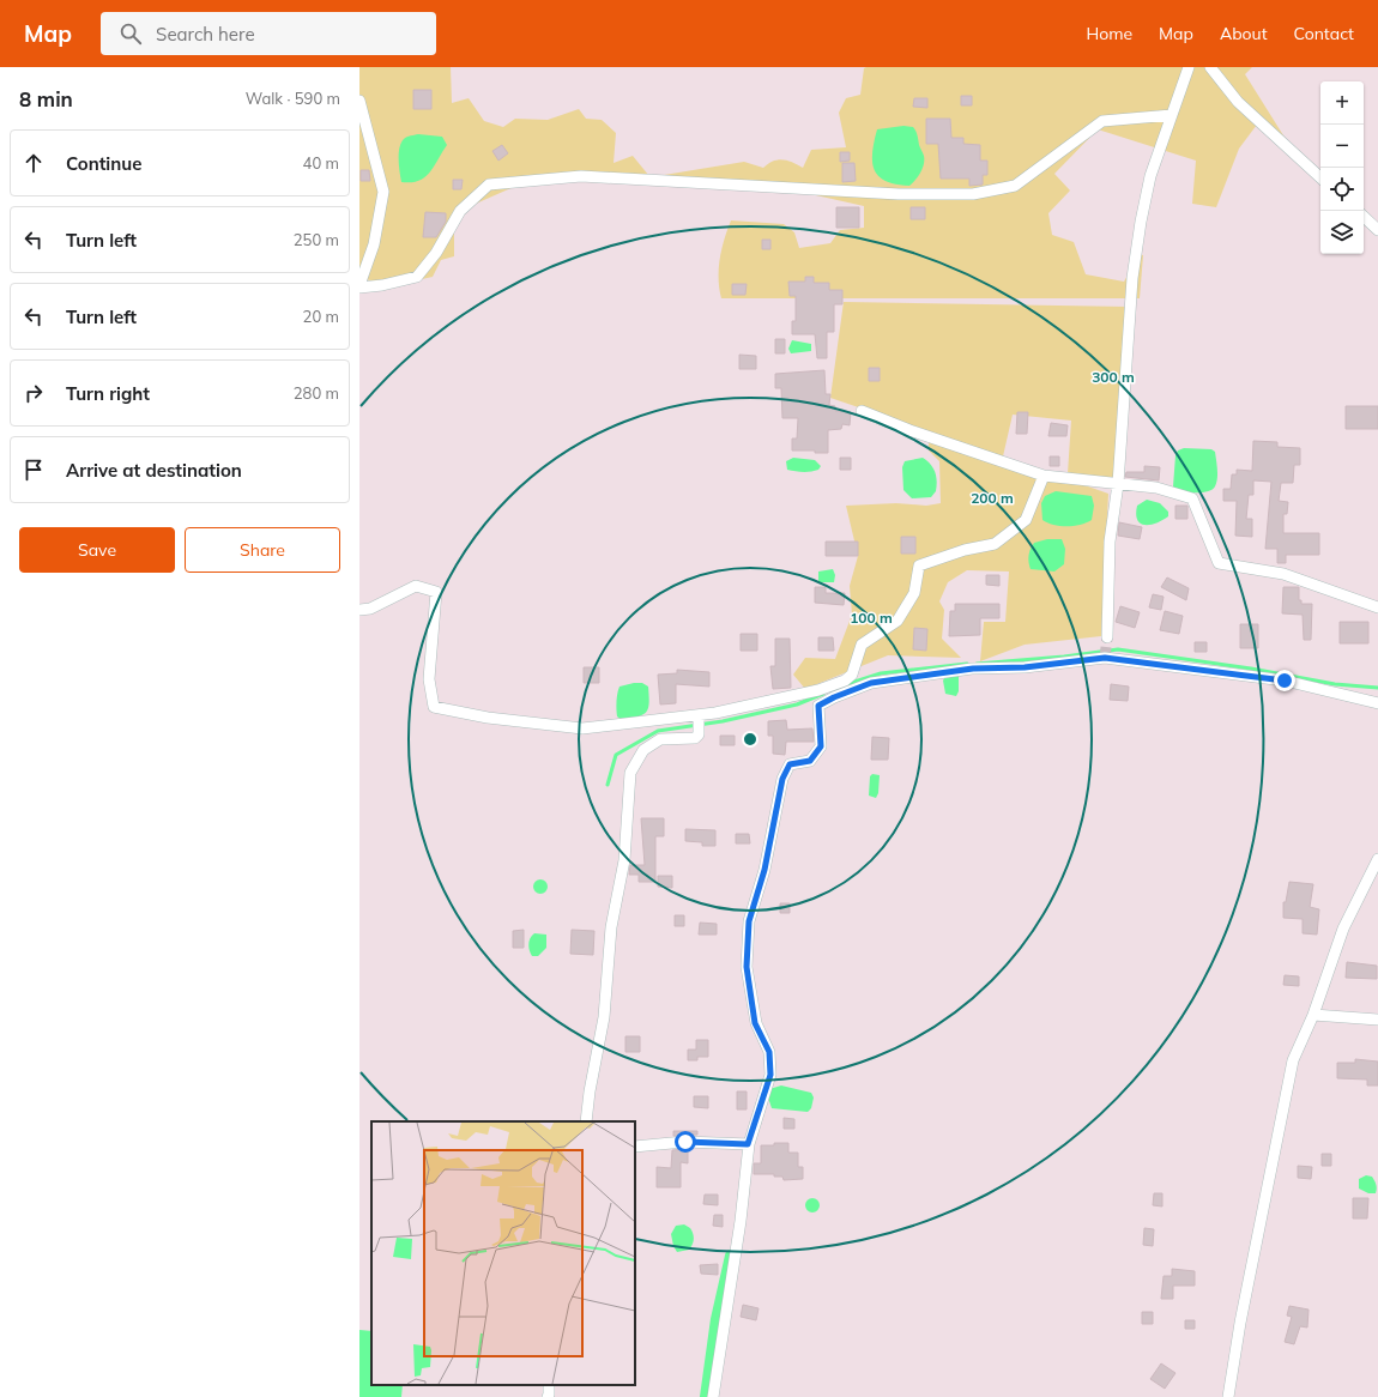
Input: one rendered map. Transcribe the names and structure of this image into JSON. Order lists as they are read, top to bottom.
{
  "page": {
    "header": "Map",
    "search": "Search here",
    "nav": [
      "Home",
      "Map",
      "About",
      "Contact"
    ],
    "heading": ["8 min", "Walk · 590 m"],
    "map_buttons": ["+", "−"],
    "list": [
      ["Continue", "40 m"],
      ["Turn left", "250 m"],
      ["Turn left", "20 m"],
      ["Turn right", "280 m"],
      "Arrive at destination"
    ],
    "buttons": ["Save", "Share"]
  },
  "rings": ["300 m", "200 m", "100 m"]
}
